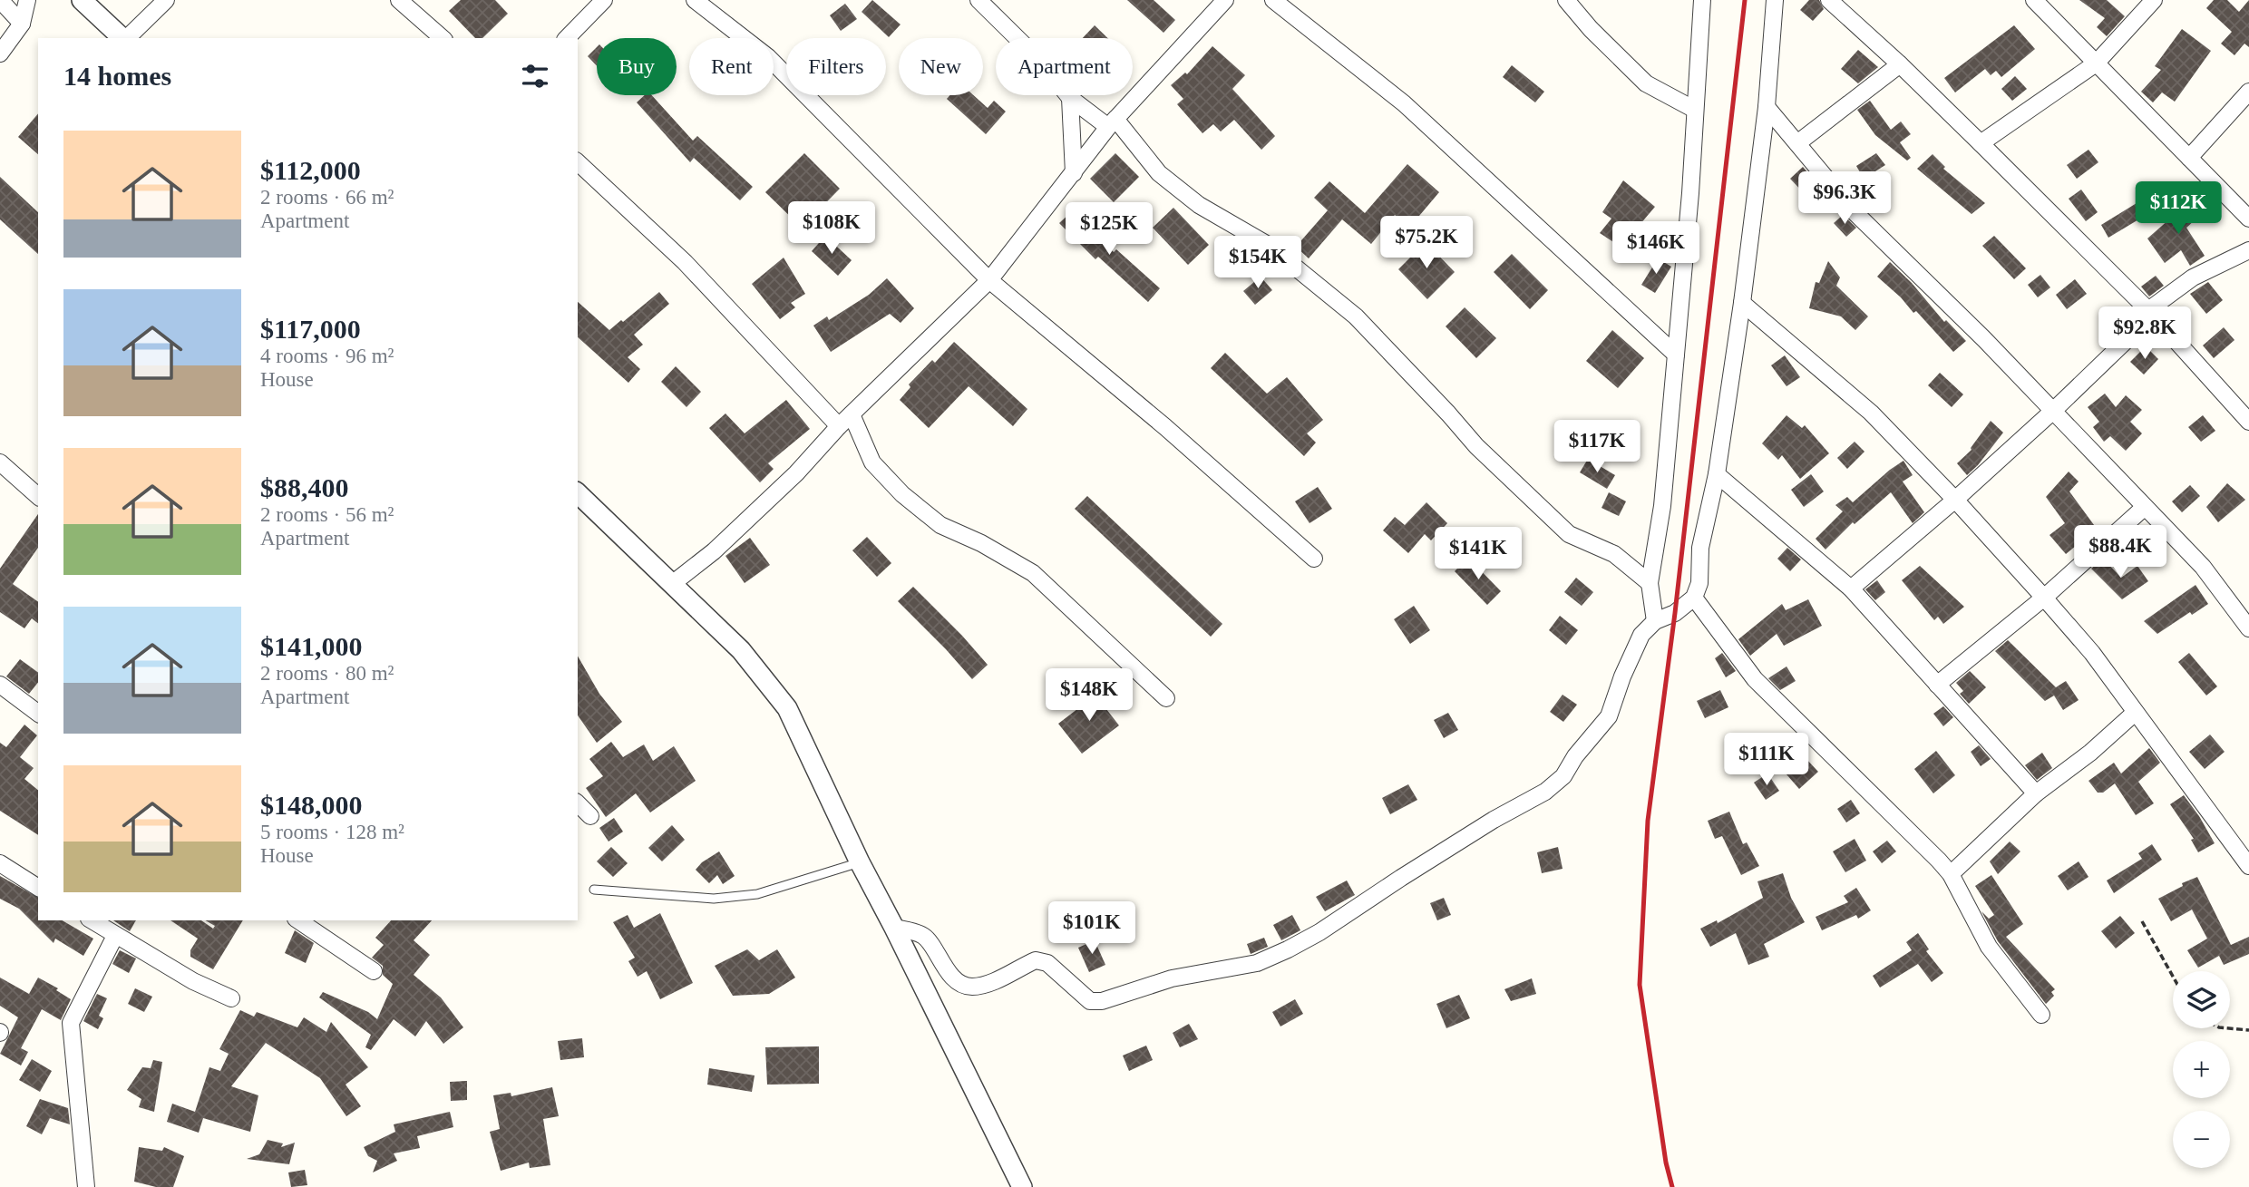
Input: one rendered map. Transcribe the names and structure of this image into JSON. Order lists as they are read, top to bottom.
{
  "page": {
    "chip": [
      "Buy",
      "Rent",
      "Filters",
      "New",
      "Apartment"
    ],
    "heading": "14 homes",
    "list": [
      {
        "name": "$112,000",
        "note": "2 rooms · 66 m² · Apartment"
      },
      {
        "name": "$117,000",
        "note": "4 rooms · 96 m² · House"
      },
      {
        "name": "$88,400",
        "note": "2 rooms · 56 m² · Apartment"
      },
      {
        "name": "$141,000",
        "note": "2 rooms · 80 m² · Apartment"
      },
      {
        "name": "$148,000",
        "note": "5 rooms · 128 m² · House"
      }
    ],
    "price": [
      "$96.3K",
      "$112K",
      "$108K",
      "$125K",
      "$75.2K",
      "$146K",
      "$154K",
      "$92.8K",
      "$117K",
      "$88.4K",
      "$141K",
      "$148K",
      "$111K",
      "$101K"
    ],
    "map_buttons": ["+", "−"]
  }
}
